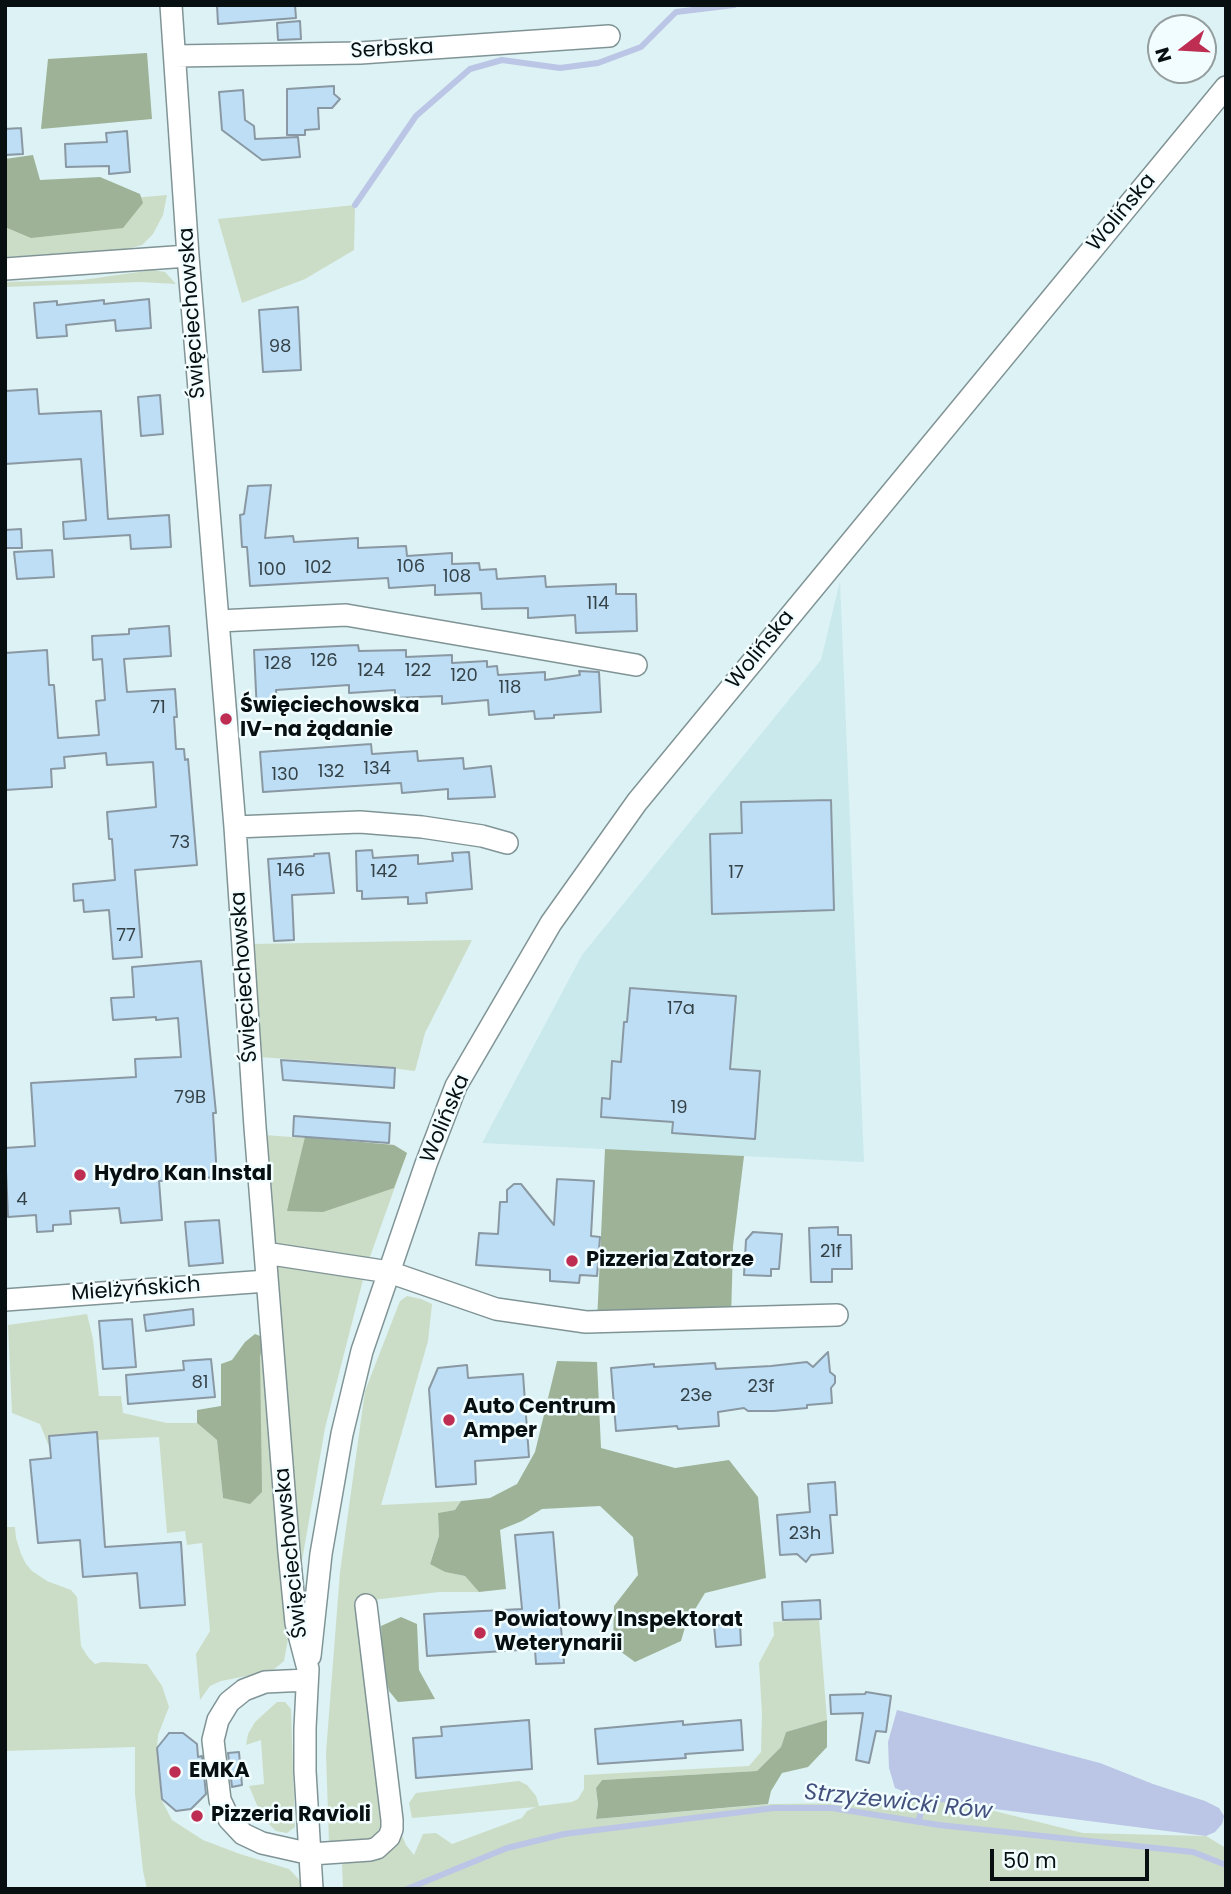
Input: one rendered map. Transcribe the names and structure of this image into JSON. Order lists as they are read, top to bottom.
{
  "streets": {
    "street": [
      "Serbska",
      "Wolińska",
      "Święciechowska",
      "Mielżyńskich"
    ]
  },
  "crossings": [
    ["Serbska", "Święciechowska"],
    ["Wolińska", "Święciechowska"],
    ["Święciechowska", "Mielżyńskich"]
  ],
  "water": ["Strzyżewicki Rów"],
  "places": [
    "Święciechowska IV-na żądanie",
    "Hydro Kan Instal",
    "Pizzeria Zatorze",
    "Auto Centrum Amper",
    "Powiatowy Inspektorat Weterynarii",
    "EMKA",
    "Pizzeria Ravioli"
  ],
  "house_numbers": [
    "98",
    "106",
    "102",
    "100",
    "108",
    "114",
    "126",
    "128",
    "124",
    "122",
    "120",
    "118",
    "71",
    "134",
    "132",
    "130",
    "73",
    "146",
    "142",
    "17",
    "77",
    "17a",
    "79B",
    "19",
    "4",
    "21f",
    "81",
    "23f",
    "23e",
    "23h"
  ],
  "scale_bar": "50 m",
  "north": "left"
}
